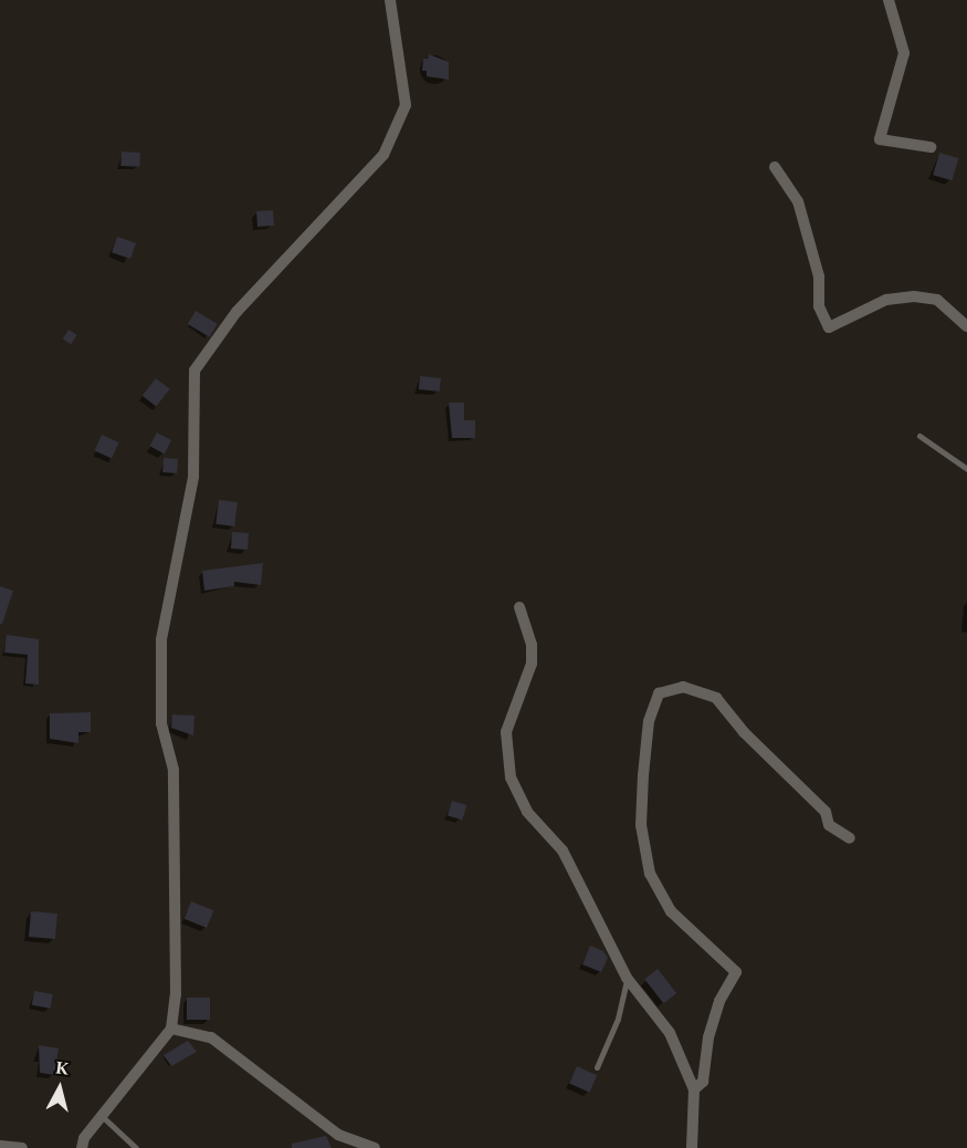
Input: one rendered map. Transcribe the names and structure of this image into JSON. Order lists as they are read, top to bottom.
{
  "north": "top"
}
